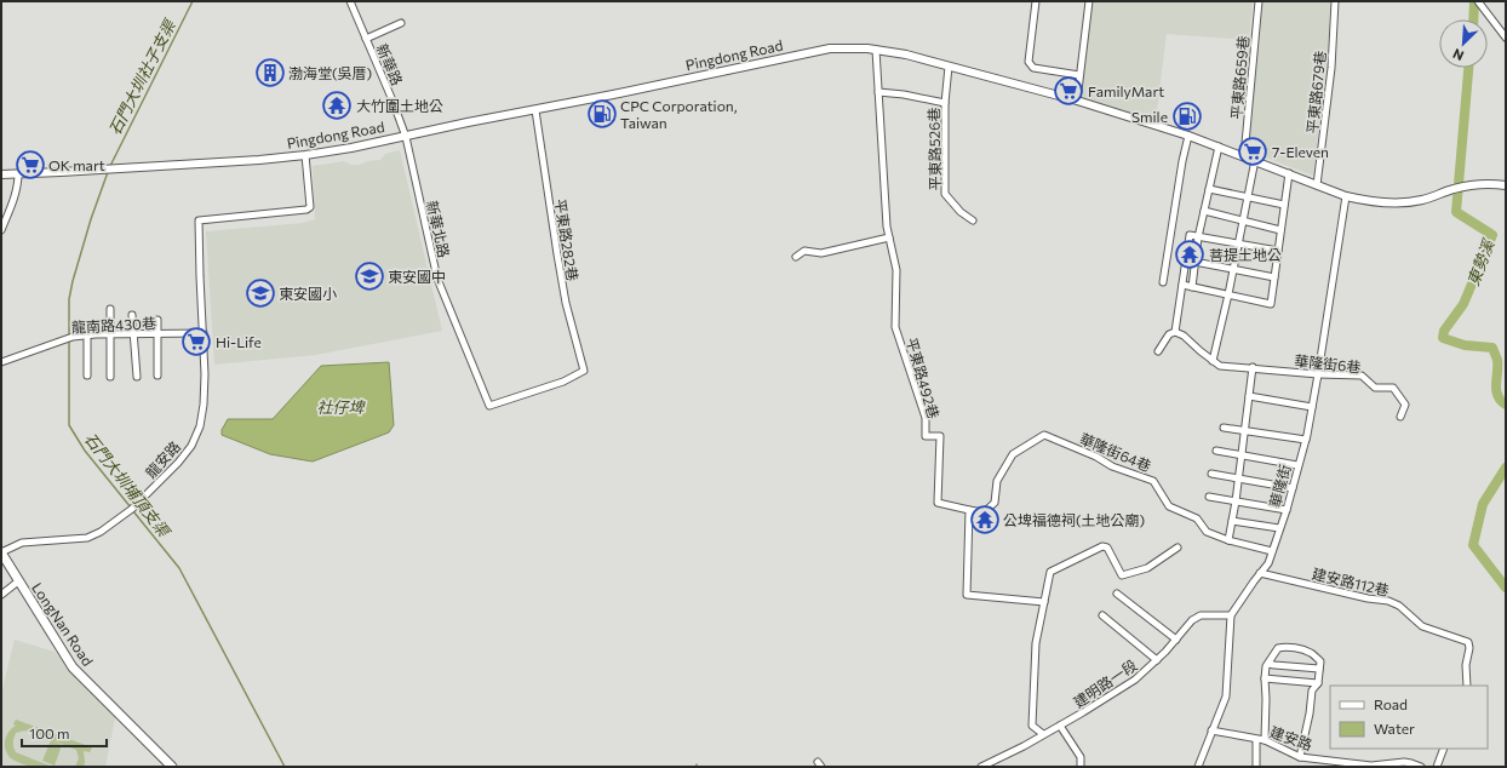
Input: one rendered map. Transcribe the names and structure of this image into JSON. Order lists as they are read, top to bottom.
{
  "streets": {
    "main road": ["LongNan Road"],
    "street": [
      "Pingdong Road",
      "新華路",
      "平東路659巷",
      "平東路679巷",
      "平東路526巷",
      "新華北路",
      "平東路282巷",
      "龍南路430巷",
      "華隆街6巷",
      "平東路492巷",
      "華隆街64巷",
      "龍安路",
      "華隆街",
      "建安路112巷",
      "建明路一段",
      "建安路"
    ]
  },
  "crossings": [
    ["Pingdong Road", "新華路"],
    ["Pingdong Road", "平東路659巷"],
    ["Pingdong Road", "平東路679巷"],
    ["Pingdong Road", "平東路526巷"],
    ["Pingdong Road", "新華北路"],
    ["Pingdong Road", "平東路282巷"],
    ["Pingdong Road", "平東路492巷"],
    ["Pingdong Road", "龍安路"],
    ["Pingdong Road", "華隆街"],
    ["新華路", "新華北路"],
    ["新華北路", "平東路282巷"],
    ["龍南路430巷", "龍安路"],
    ["華隆街6巷", "華隆街"],
    ["平東路492巷", "華隆街64巷"],
    ["華隆街64巷", "華隆街"],
    ["龍安路", "LongNan Road"],
    ["華隆街", "建安路112巷"],
    ["華隆街", "建明路一段"]
  ],
  "water": [
    "石門大圳社子支渠",
    "東勢溪",
    "社仔埤",
    "石門大圳埔頂支渠"
  ],
  "places": {
    "building": ["渤海堂(吳厝)"],
    "supermarket": [
      "FamilyMart",
      "7-Eleven",
      "OK mart",
      "Hi-Life"
    ],
    "temple": ["大竹圍土地公", "菩提土地公", "公埤福德祠(土地公廟)"],
    "fuel station": ["CPC Corporation, Taiwan", "Smile"],
    "school or university": ["東安國中", "東安國小"]
  },
  "legend": ["Road", "Water"],
  "scale_bar": "100 m",
  "north": "bottom left"
}
